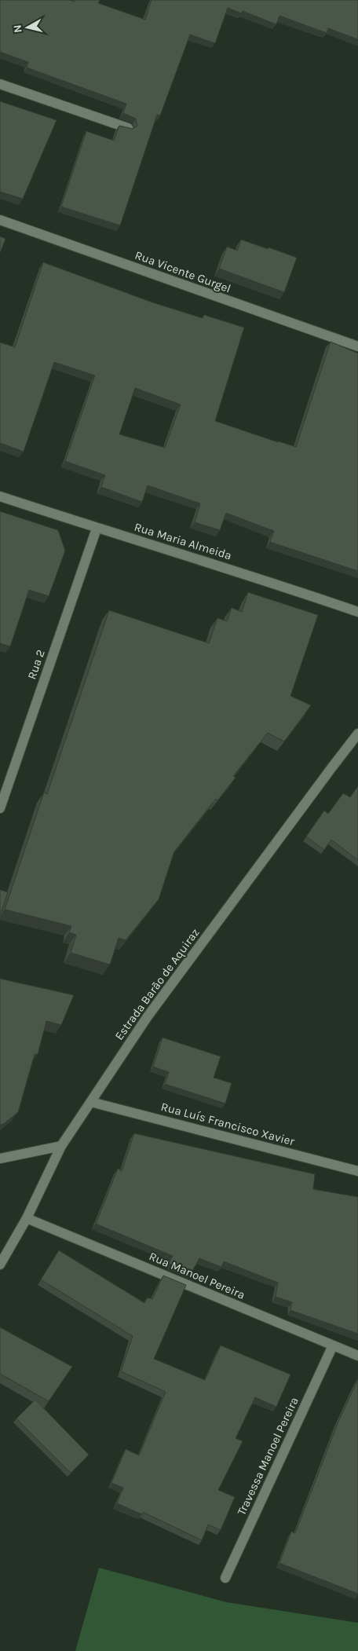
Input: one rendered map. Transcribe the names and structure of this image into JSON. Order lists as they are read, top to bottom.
{
  "streets": {
    "street": [
      "Rua Vicente Gurgel",
      "Rua Maria Almeida",
      "Rua 2",
      "Estrada Barão de Aquiraz",
      "Rua Luís Francisco Xavier",
      "Rua Manoel Pereira",
      "Travessa Manoel Pereira"
    ]
  },
  "crossings": [
    ["Rua Maria Almeida", "Rua 2"],
    ["Estrada Barão de Aquiraz", "Rua Luís Francisco Xavier"],
    ["Estrada Barão de Aquiraz", "Rua Manoel Pereira"],
    ["Rua Manoel Pereira", "Travessa Manoel Pereira"]
  ],
  "north": "left"
}
